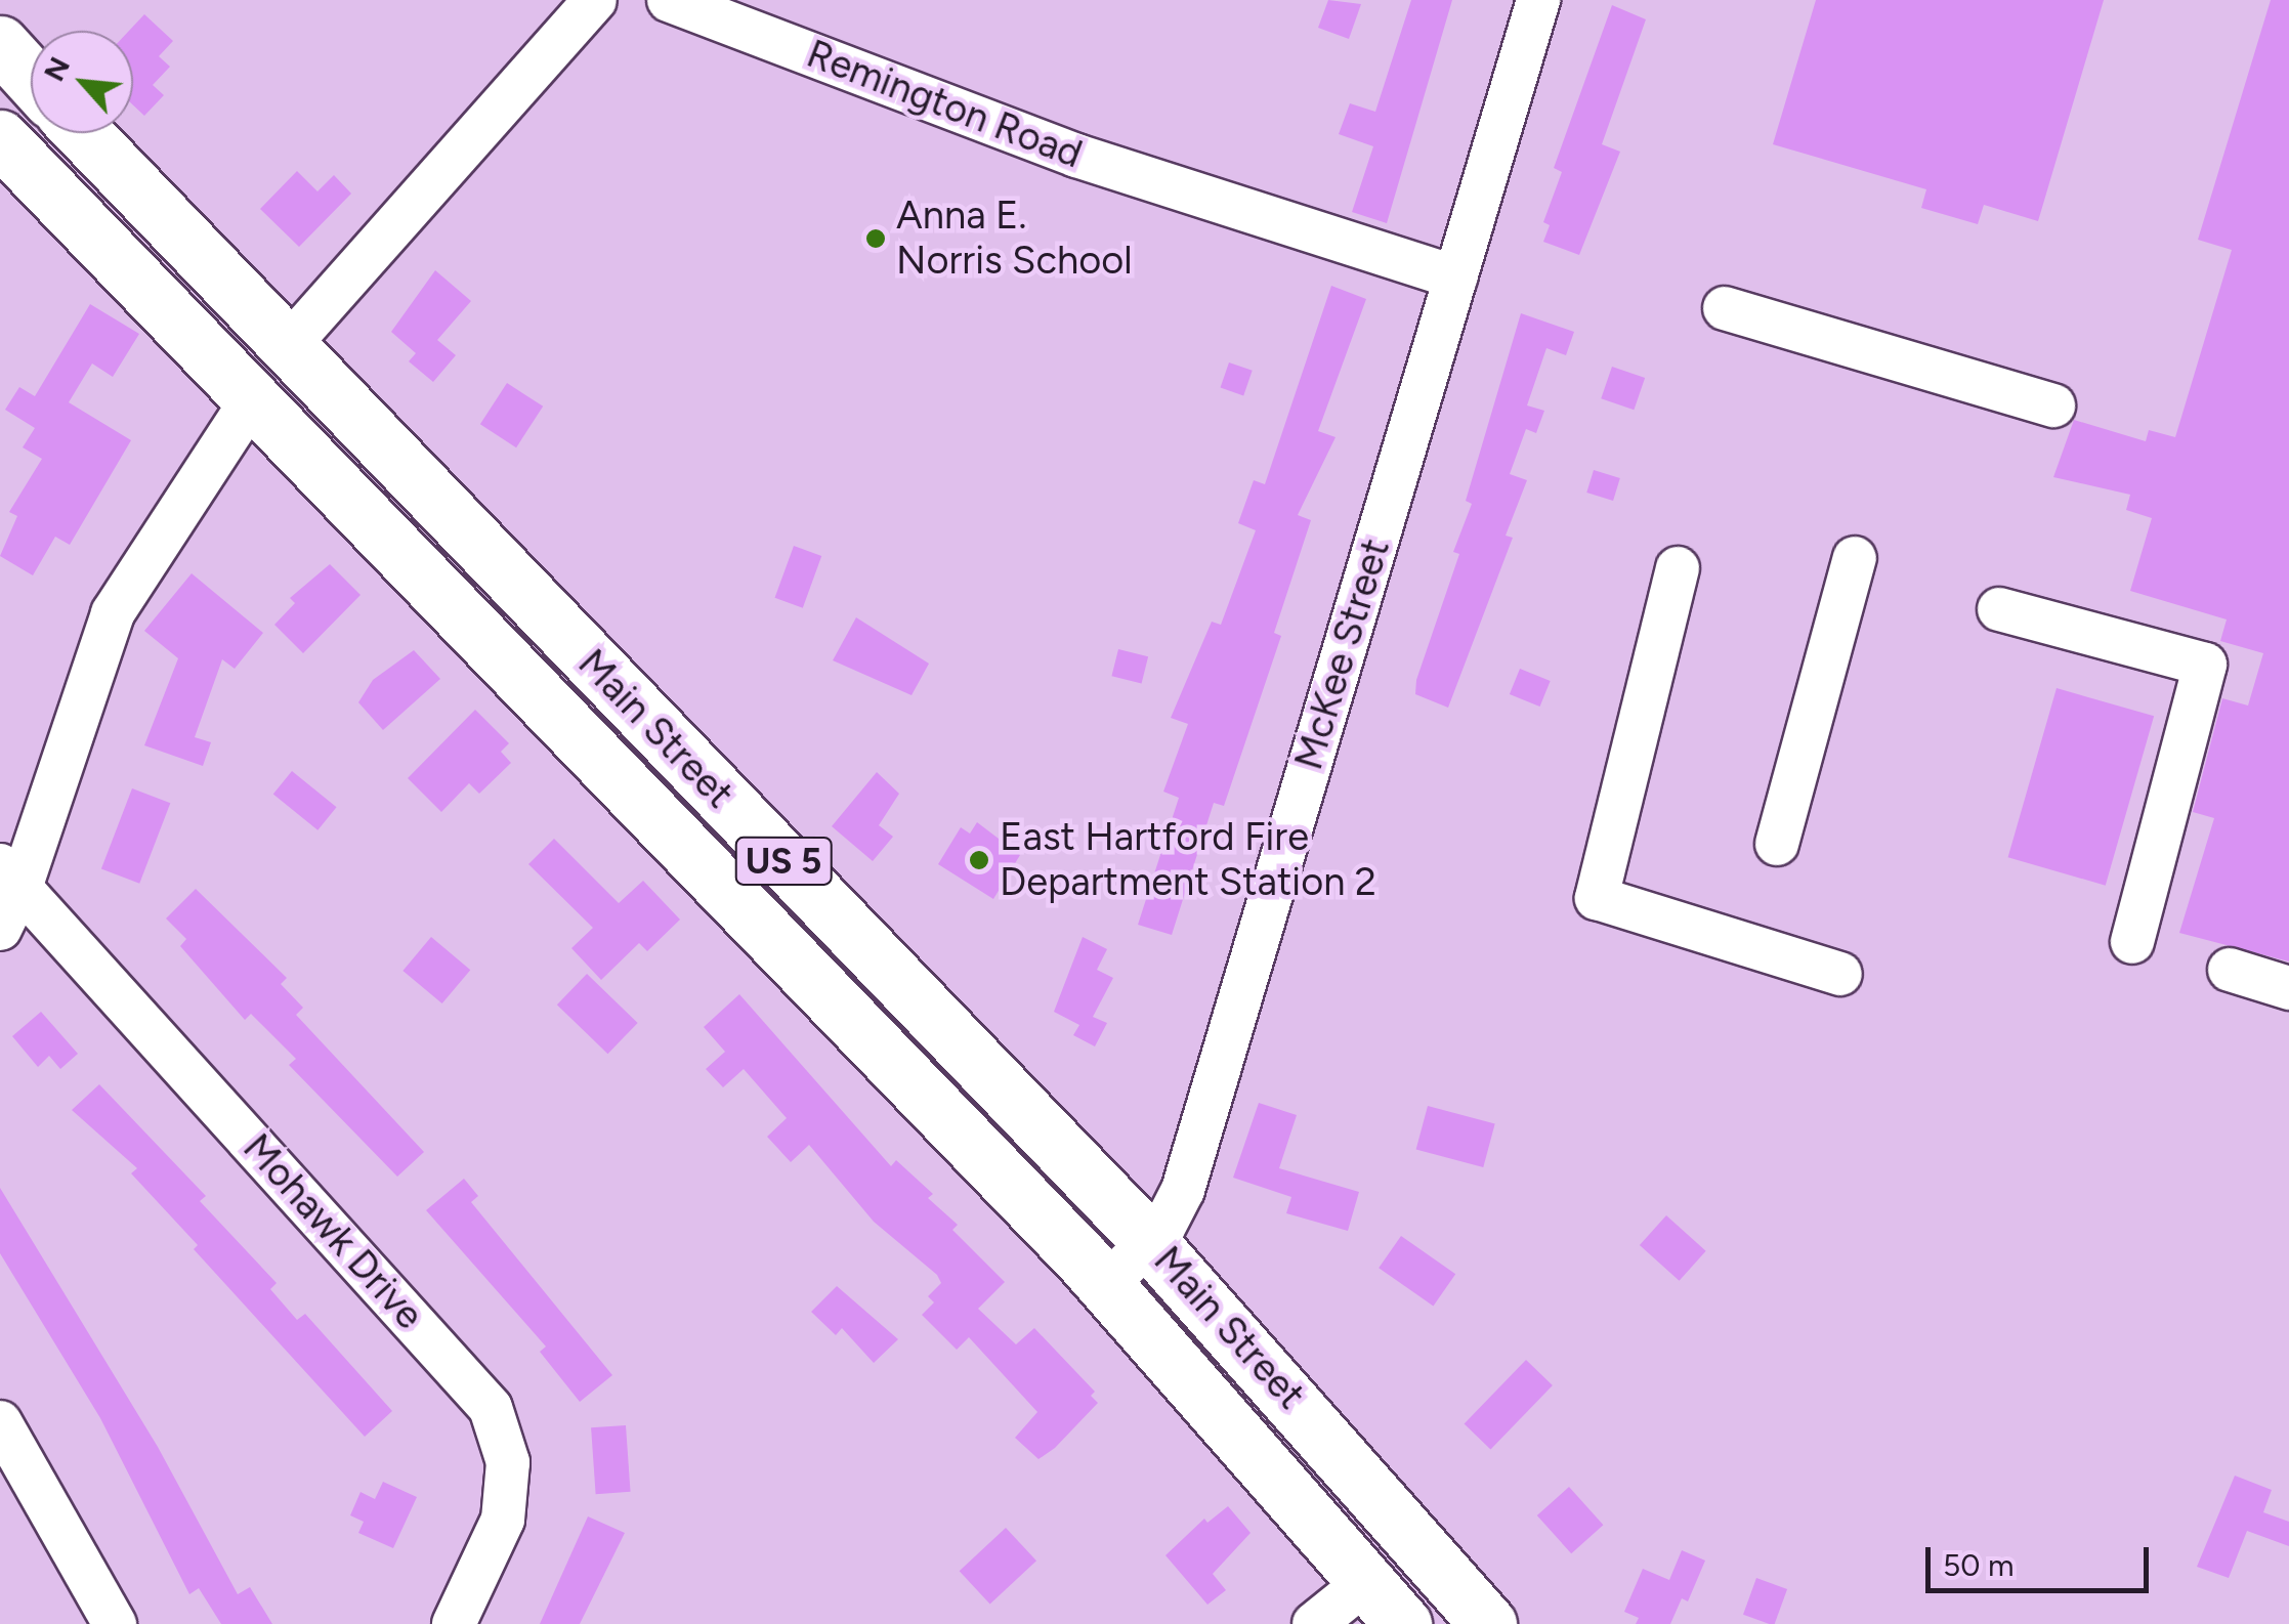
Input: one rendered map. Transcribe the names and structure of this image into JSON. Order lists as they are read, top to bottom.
{
  "streets": {
    "highway": ["Main Street", "US 5"],
    "street": ["Remington Road", "McKee Street", "Mohawk Drive"]
  },
  "crossings": [
    ["Remington Road", "McKee Street"],
    ["McKee Street", "Main Street"]
  ],
  "places": ["Anna E. Norris School", "East Hartford Fire Department Station 2"],
  "scale_bar": "50 m",
  "north": "top left"
}
